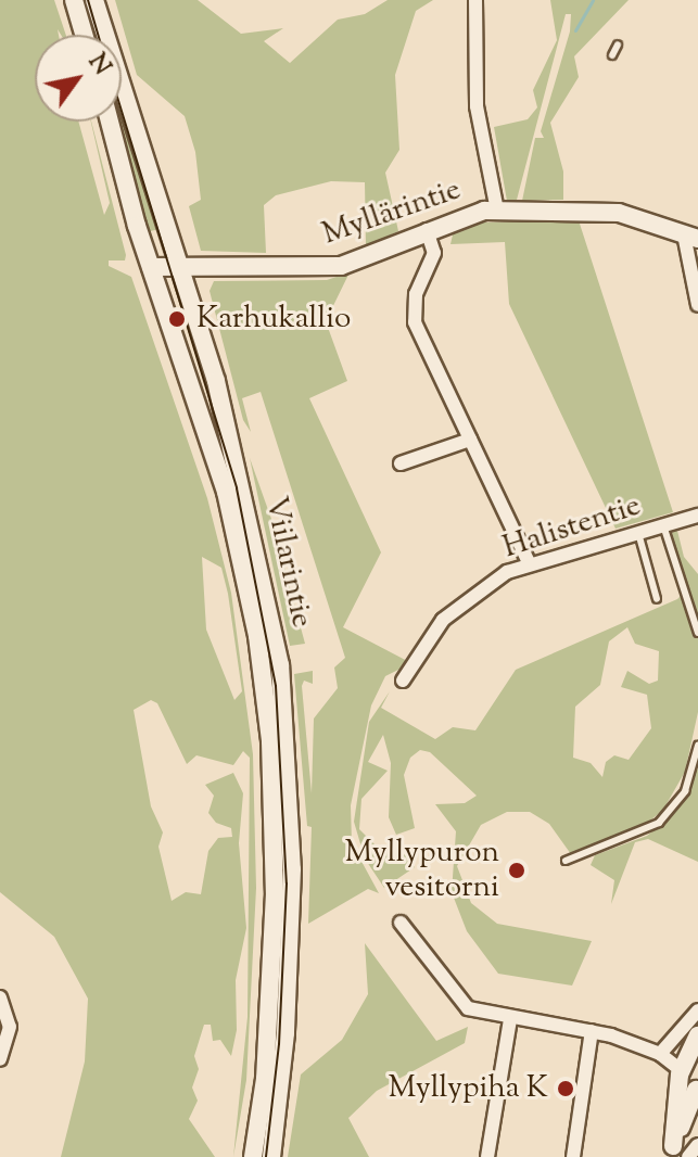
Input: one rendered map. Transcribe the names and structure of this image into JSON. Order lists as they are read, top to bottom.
{
  "streets": {
    "main road": ["Myllärintie", "Viilarintie"],
    "street": ["Halistentie"]
  },
  "crossings": [
    ["Myllärintie", "Viilarintie"]
  ],
  "places": ["Karhukallio", "Myllypuron vesitorni", "Myllypiha K"],
  "north": "top right"
}
